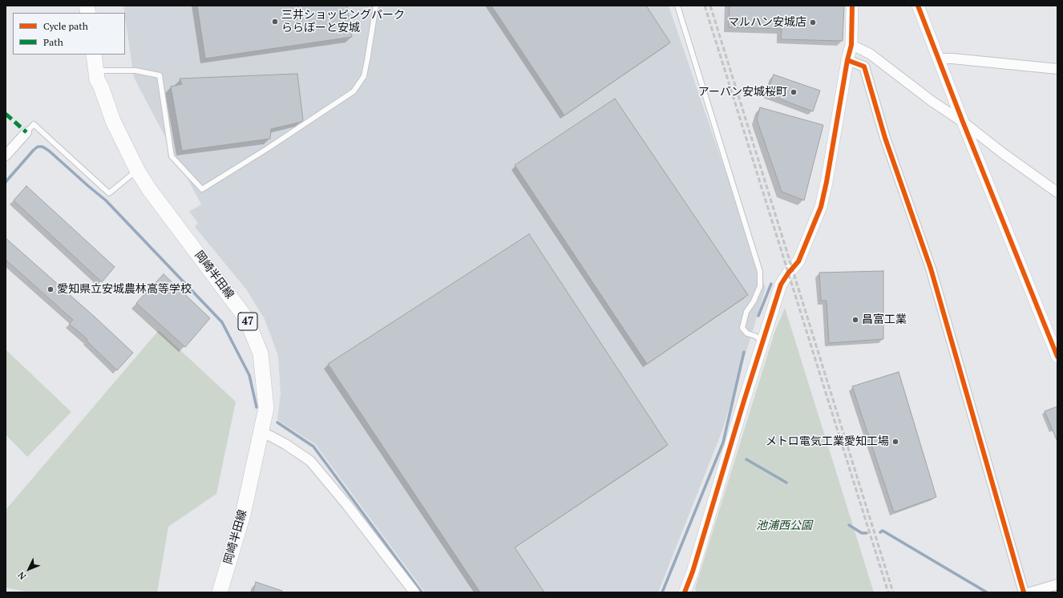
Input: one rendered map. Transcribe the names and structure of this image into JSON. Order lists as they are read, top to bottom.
{
  "streets": {
    "main road": ["岡崎半田線", "47"]
  },
  "parks": ["池浦西公園"],
  "places": [
    "三井ショッピングパーク ららぽーと安城",
    "マルハン安城店",
    "アーバン安城桜町",
    "愛知県立安城農林高等学校",
    "昌富工業",
    "メトロ電気工業愛知工場"
  ],
  "legend": ["Cycle path", "Path"],
  "north": "bottom left"
}
